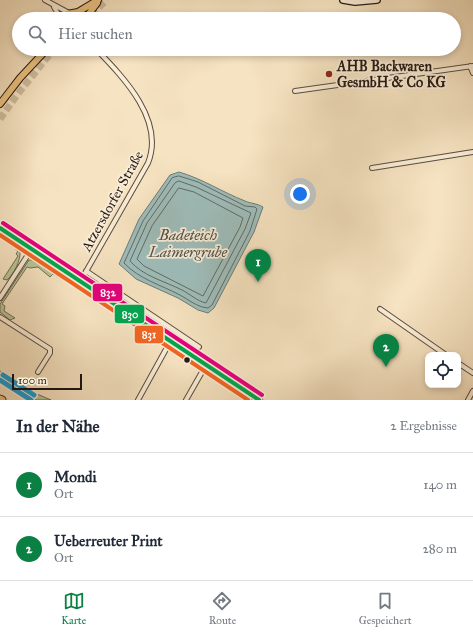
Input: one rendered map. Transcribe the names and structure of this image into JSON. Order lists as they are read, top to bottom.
{
  "streets": {
    "street": ["Atzersdorfer Straße"]
  },
  "water": ["Badeteich Laimergrube"],
  "places": ["AHB Backwaren GesmbH & Co KG"],
  "lines": ["transit line 832", "transit line 830", "transit line 831"],
  "scale_bar": "100 m",
  "page": {
    "search": "Hier suchen",
    "pins": ["1", "2"],
    "scale": "100 m",
    "heading": ["In der Nähe", "2 Ergebnisse"],
    "list": [
      {
        "mark": "1",
        "name": "Mondi",
        "note": "Ort",
        "value": "140 m"
      },
      {
        "mark": "2",
        "name": "Ueberreuter Print",
        "note": "Ort",
        "value": "280 m"
      }
    ],
    "nav": ["Karte", "Route", "Gespeichert"]
  }
}
